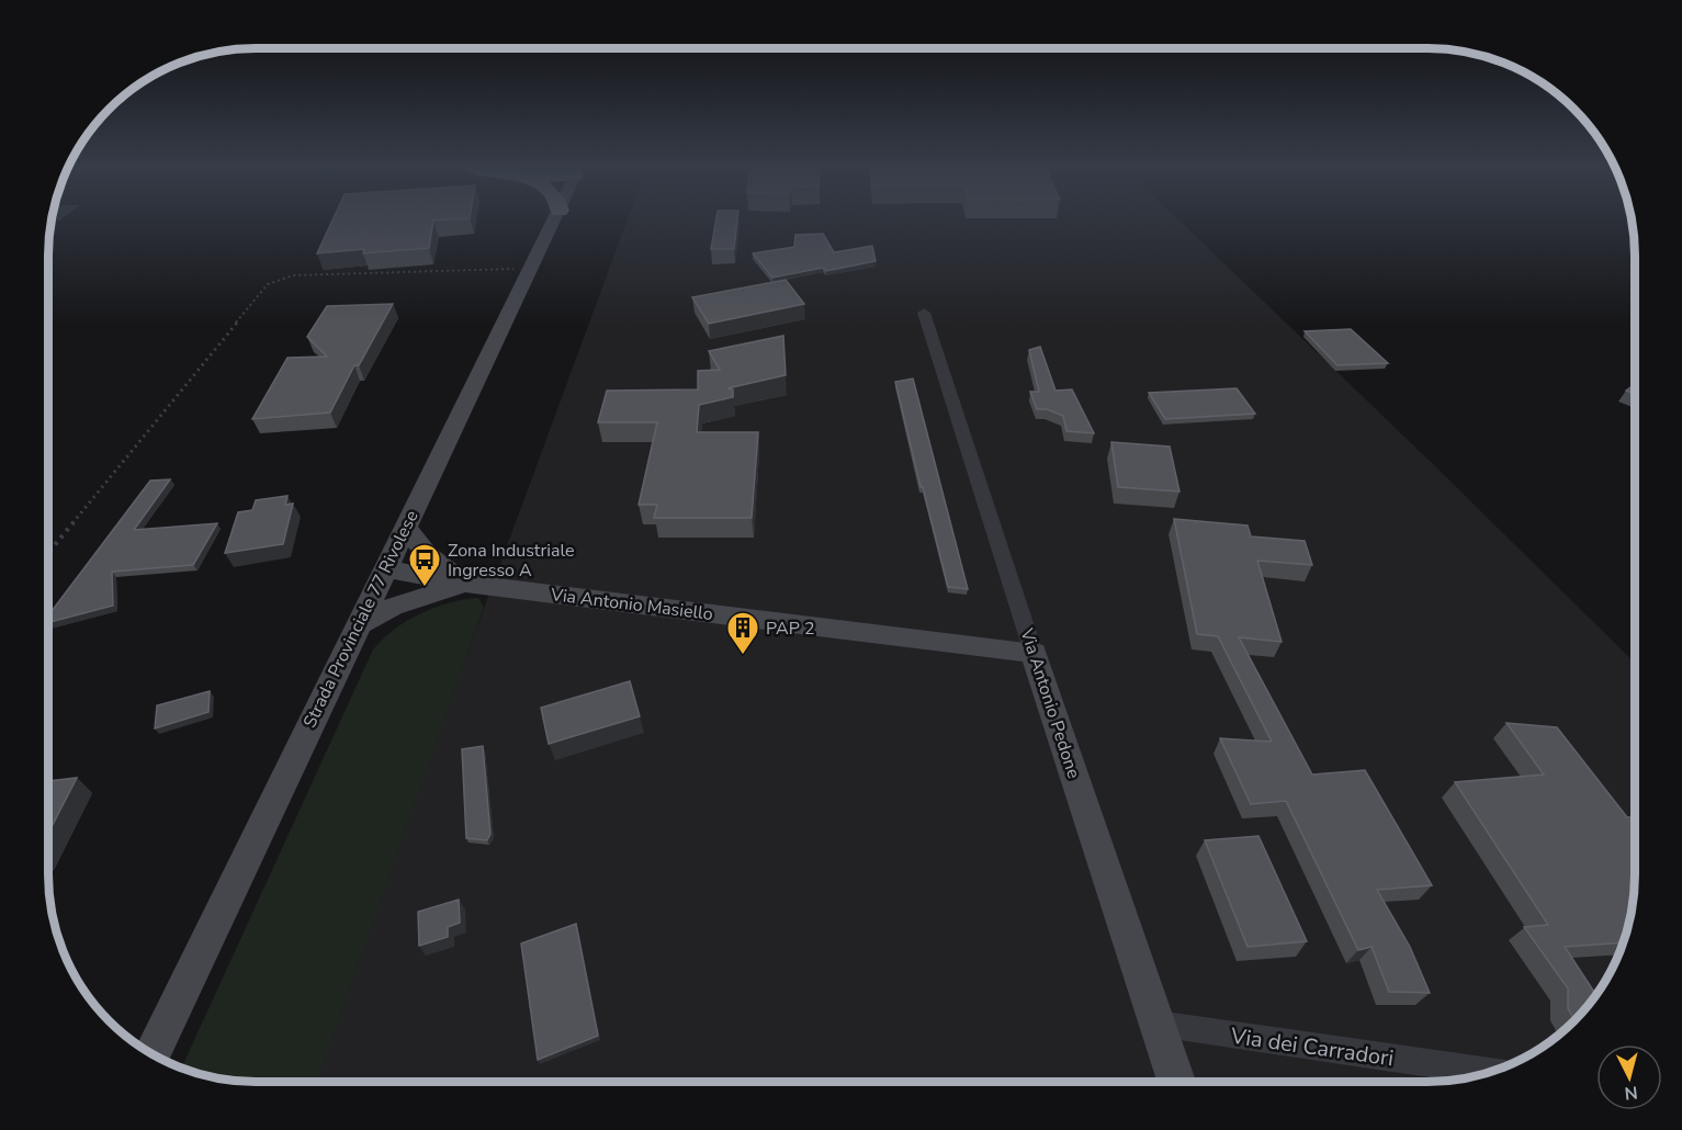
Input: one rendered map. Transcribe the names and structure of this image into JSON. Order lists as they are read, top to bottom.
{
  "streets": {
    "main road": ["Via Antonio Masiello", "Strada Provinciale 77 Rivolese", "Via Antonio Pedone"],
    "street": ["Via dei Carradori"]
  },
  "crossings": [
    ["Via Antonio Masiello", "Via Antonio Pedone"],
    ["Via Antonio Pedone", "Via dei Carradori"]
  ],
  "places": {
    "bus stop": ["Zona Industriale Ingresso A"],
    "building": ["PAP 2"]
  },
  "north": "bottom"
}
